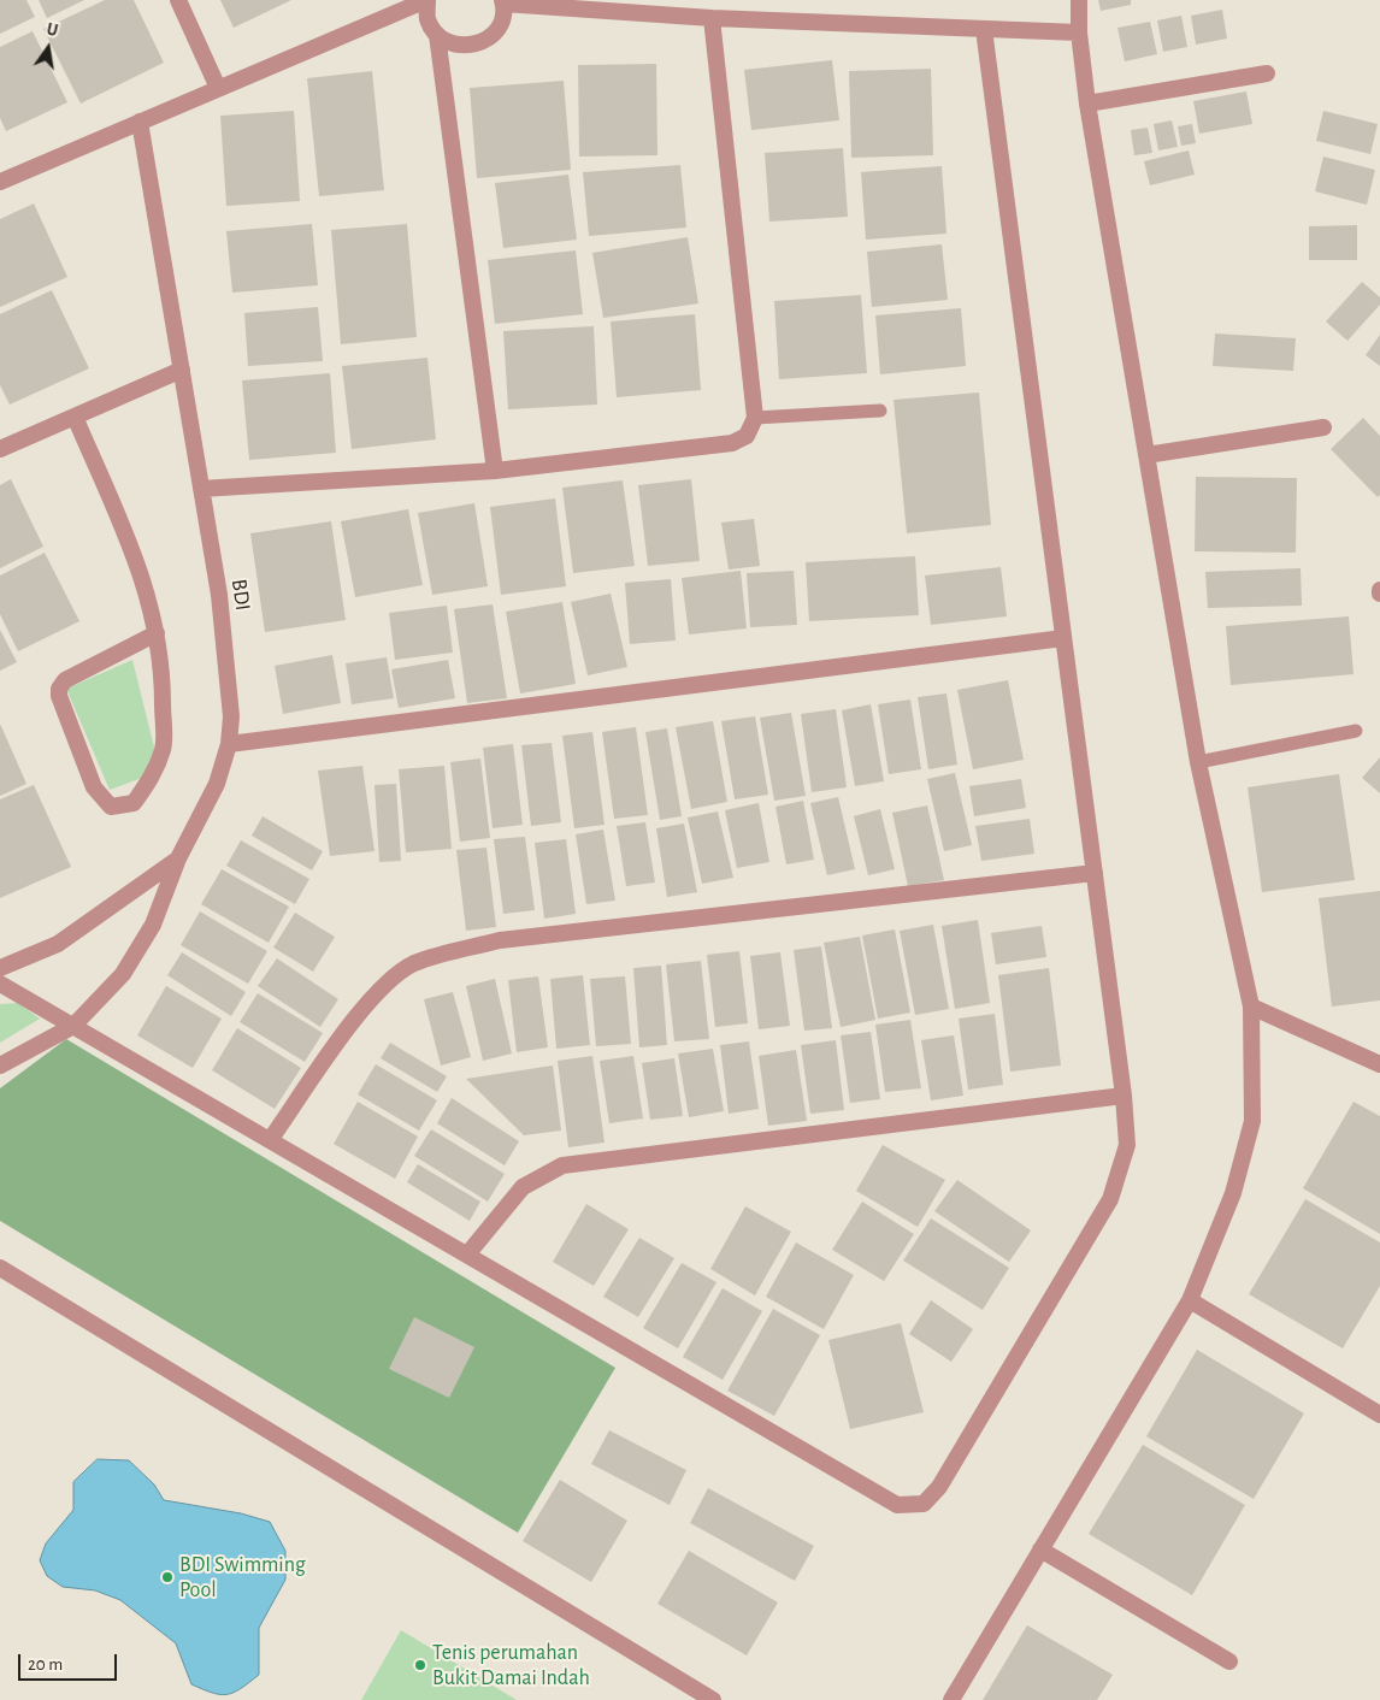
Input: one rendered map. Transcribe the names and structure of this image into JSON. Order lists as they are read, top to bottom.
{
  "streets": {
    "street": ["BDI"]
  },
  "places": ["BDI Swimming Pool", "Tenis perumahan Bukit Damai Indah"],
  "scale_bar": "20 m",
  "north": "top"
}
